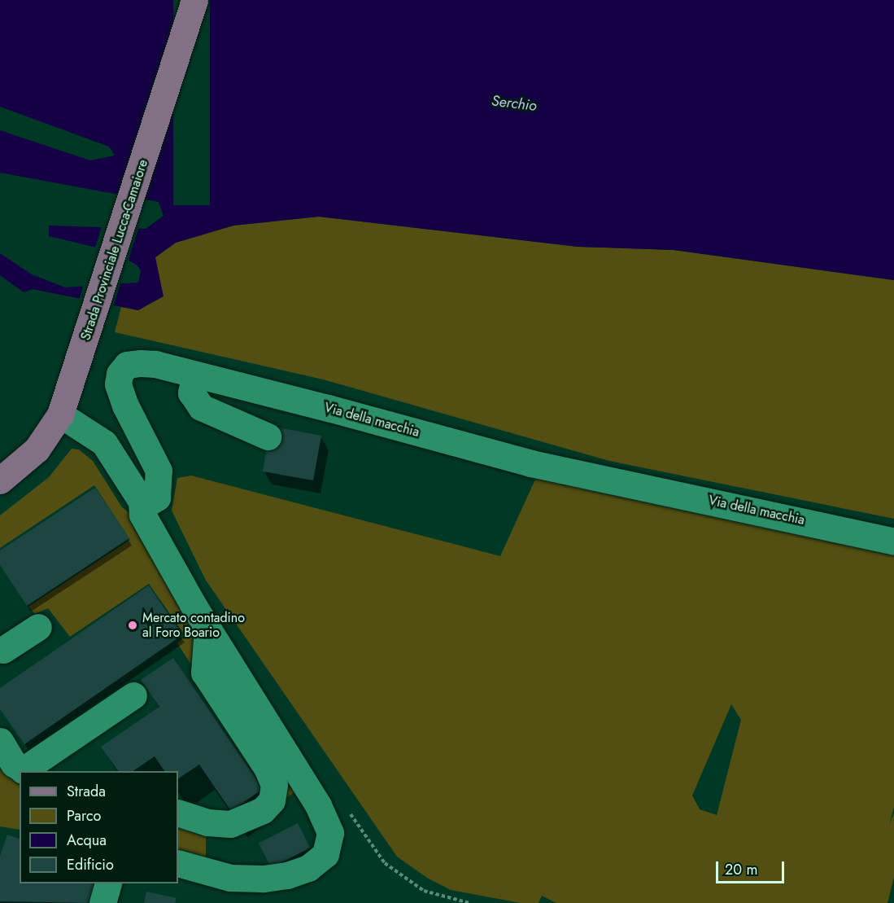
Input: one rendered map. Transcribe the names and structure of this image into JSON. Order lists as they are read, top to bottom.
{
  "streets": {
    "main road": ["Strada Provinciale Lucca-Camaiore"],
    "lane": ["Via della macchia"]
  },
  "water": ["Serchio"],
  "places": ["Mercato contadino al Foro Boario"],
  "legend": [
    "Strada",
    "Parco",
    "Acqua",
    "Edificio"
  ],
  "scale_bar": "20 m"
}
